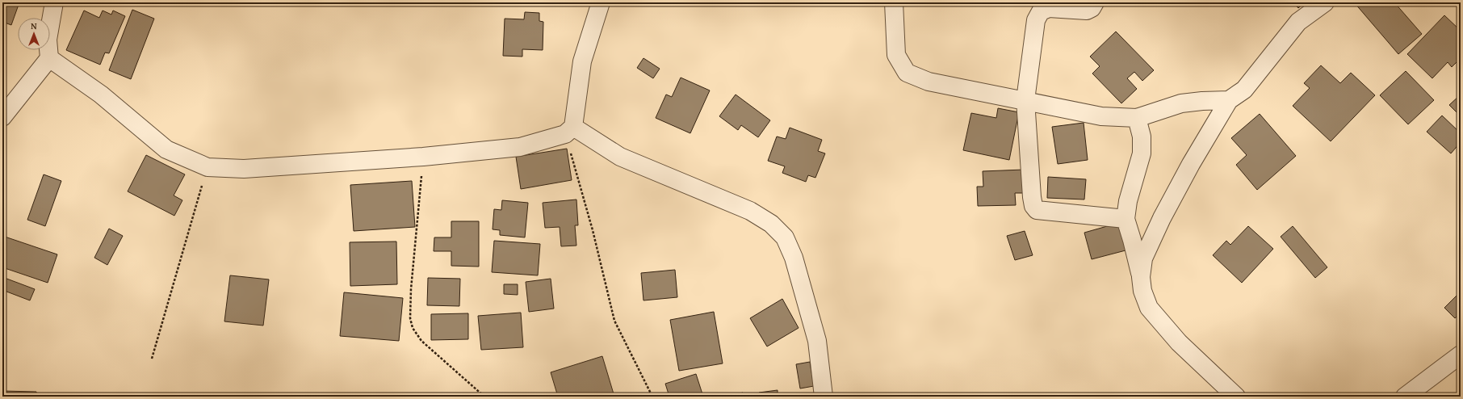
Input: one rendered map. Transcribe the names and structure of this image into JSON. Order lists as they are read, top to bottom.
{
  "north": "top"
}
